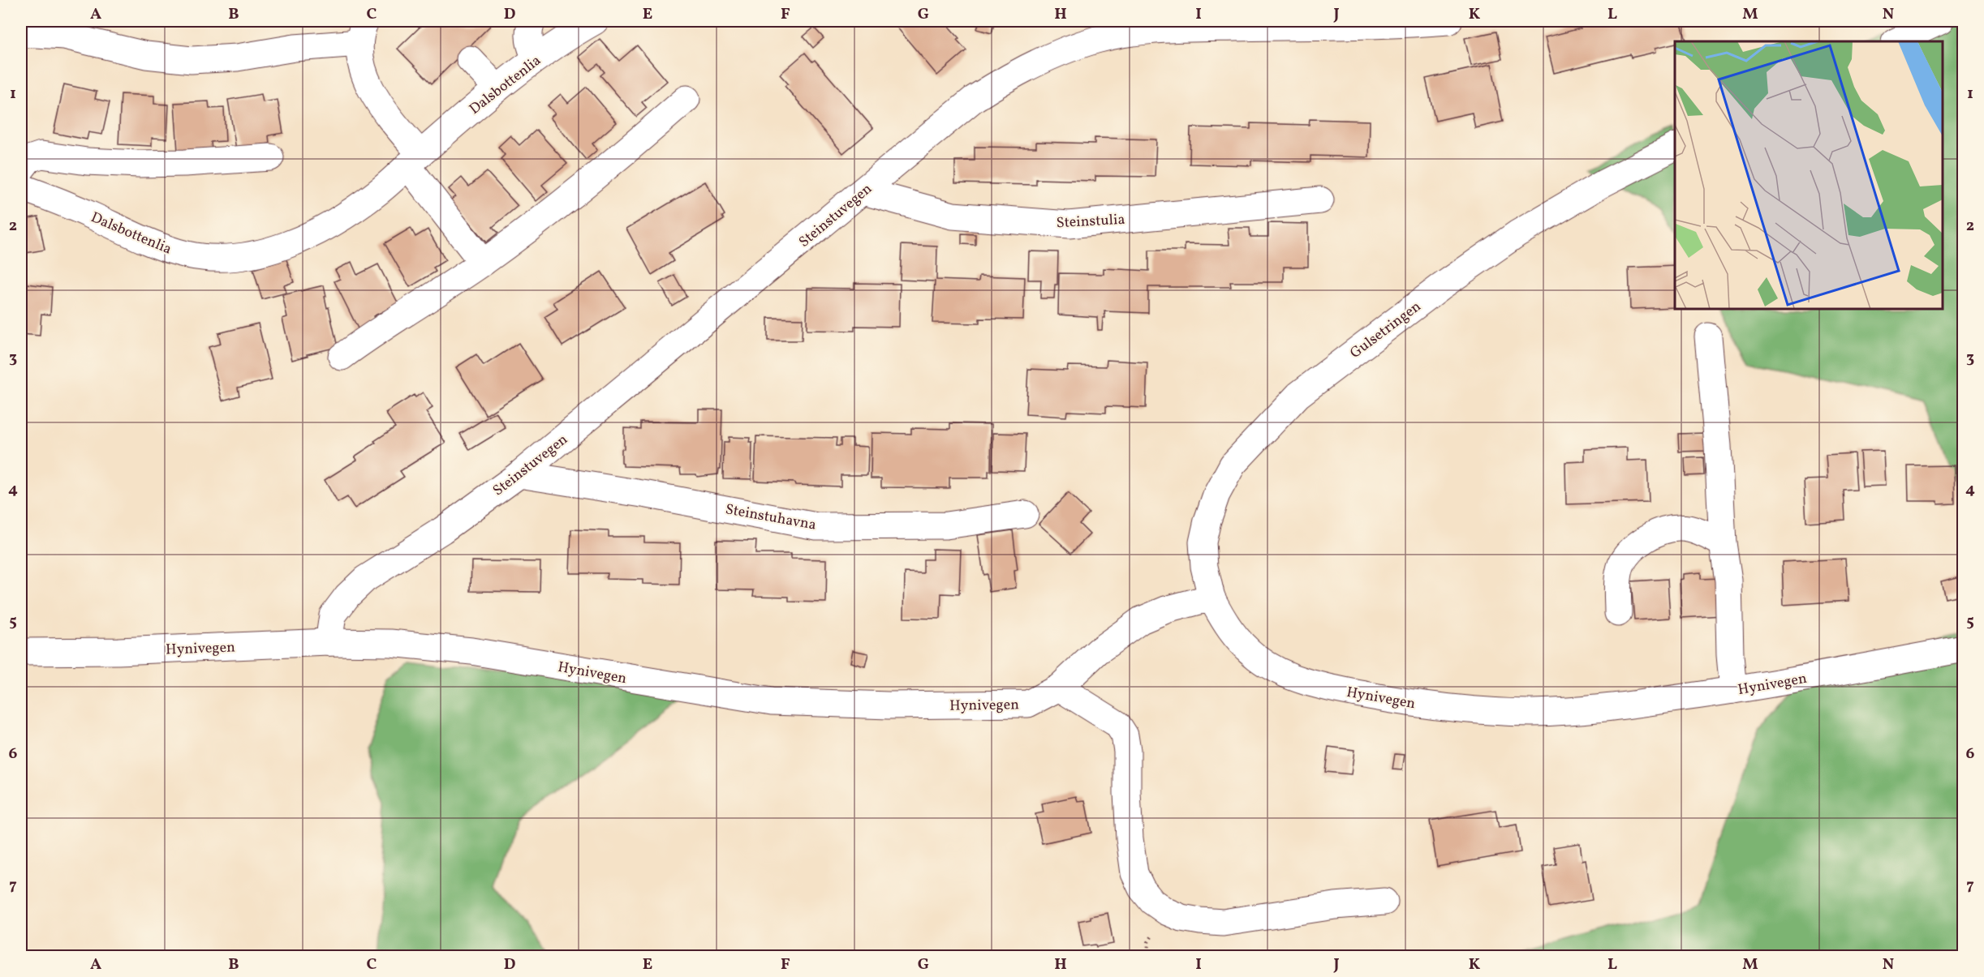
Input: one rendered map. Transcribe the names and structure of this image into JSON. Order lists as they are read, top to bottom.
{
  "streets": {
    "street": [
      "Dalsbottenlia",
      "Steinstuvegen",
      "Steinstulia",
      "Gulsetringen",
      "Steinstuhavna",
      "Hynivegen"
    ]
  },
  "crossings": [
    ["Steinstuvegen", "Steinstulia"],
    ["Steinstuvegen", "Steinstuhavna"],
    ["Steinstuvegen", "Hynivegen"],
    ["Gulsetringen", "Hynivegen"]
  ],
  "grid": {
    "columns": [
      "A",
      "B",
      "C",
      "D",
      "E",
      "F",
      "G",
      "H",
      "I",
      "J",
      "K",
      "L",
      "M",
      "N"
    ],
    "rows": [
      "1",
      "2",
      "3",
      "4",
      "5",
      "6",
      "7"
    ]
  }
}
